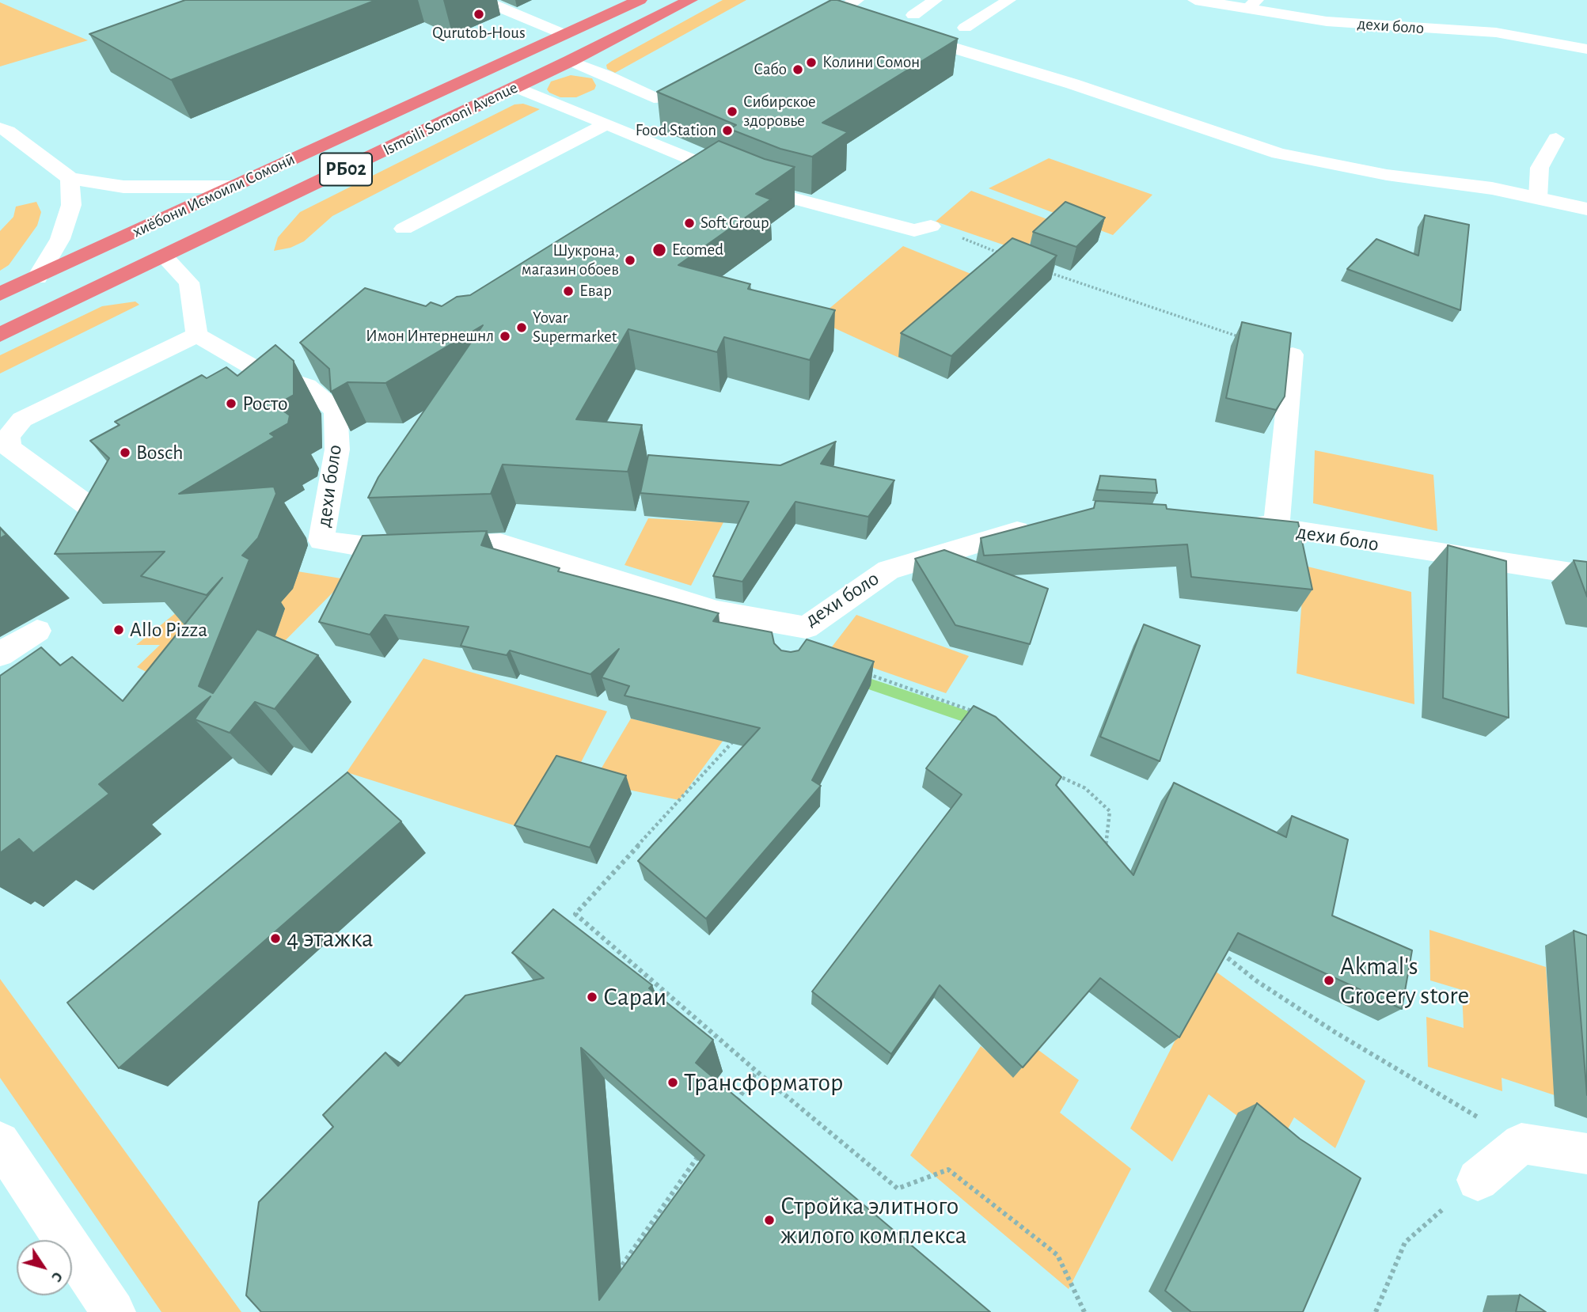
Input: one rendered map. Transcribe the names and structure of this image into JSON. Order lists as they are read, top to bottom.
{
  "streets": {
    "highway": ["Ismoili Somoni Avenue", "РБ02", "хиёбони Исмоили Сомонӣ"],
    "street": ["дехи боло"]
  },
  "places": [
    "Qurutob-Hous",
    "Колини Сомон",
    "Сабо",
    "Сибирское здоровье",
    "Food Station",
    "Soft Group",
    "Ecomed",
    "Шукрона, магазин обоев",
    "Евар",
    "Yovar Supermarket",
    "Имон Интернешнл",
    "Росто",
    "Bosch",
    "Allo Pizza",
    "4 этажка",
    "Akmal's Grocery store",
    "Сараи",
    "Трансформатор",
    "Стройка элитного жилого комплекса"
  ],
  "north": "bottom right"
}
